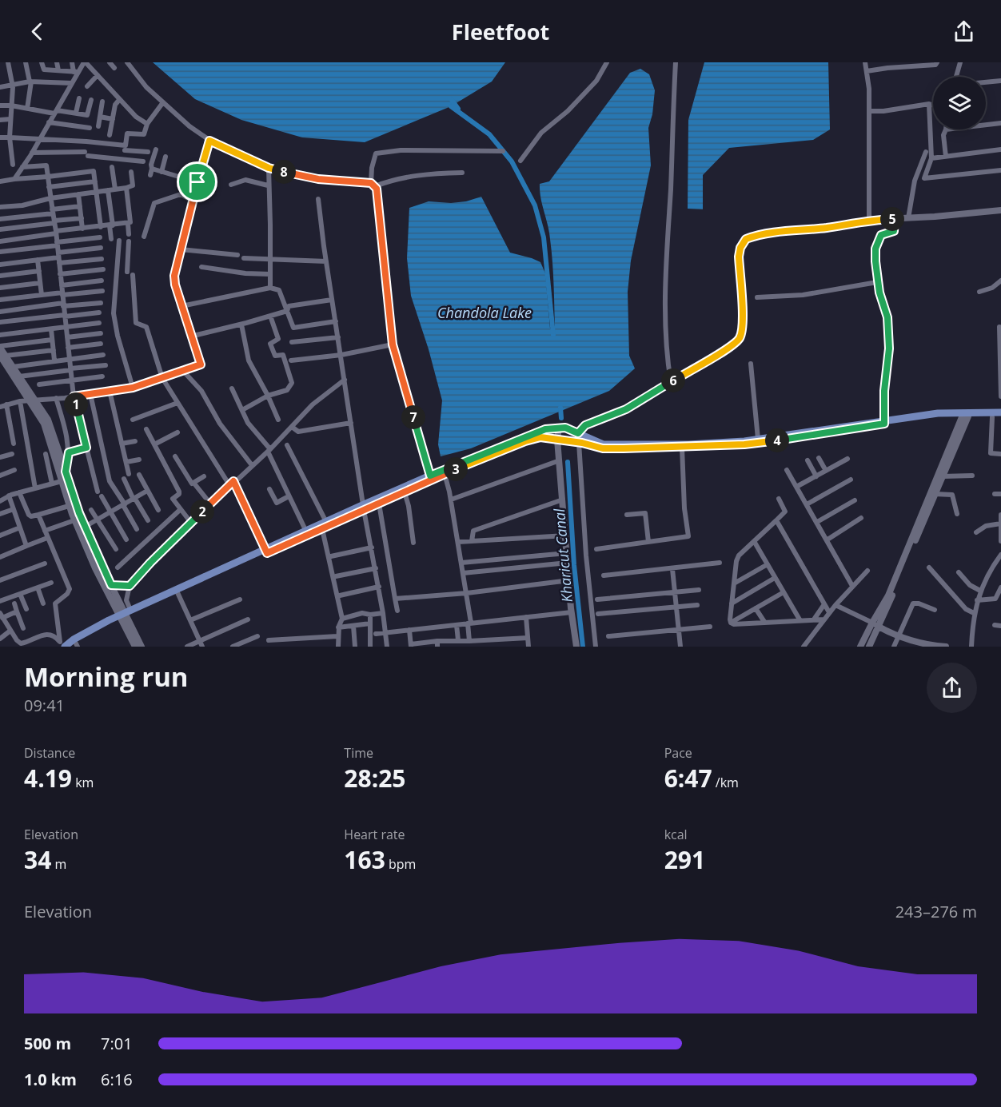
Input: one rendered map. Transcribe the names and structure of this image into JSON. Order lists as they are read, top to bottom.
{
  "water": ["Chandola Lake", "Kharicut Canal"],
  "page": {
    "header": "Fleetfoot",
    "pins": [
      "8",
      "5",
      "6",
      "1",
      "7",
      "4",
      "3",
      "2"
    ],
    "heading": ["Morning run", "09:41"],
    "stats": [
      ["Distance", "4.19 km"],
      ["Time", "28:25"],
      ["Pace", "6:47 /km"],
      ["Elevation", "34 m"],
      ["Heart rate", "163 bpm"],
      ["kcal", "291"]
    ],
    "chart": ["Elevation", "243–276 m"],
    "list": [
      {
        "name": "500 m",
        "note": "7:01"
      },
      {
        "name": "1.0 km",
        "note": "6:16"
      }
    ]
  }
}
